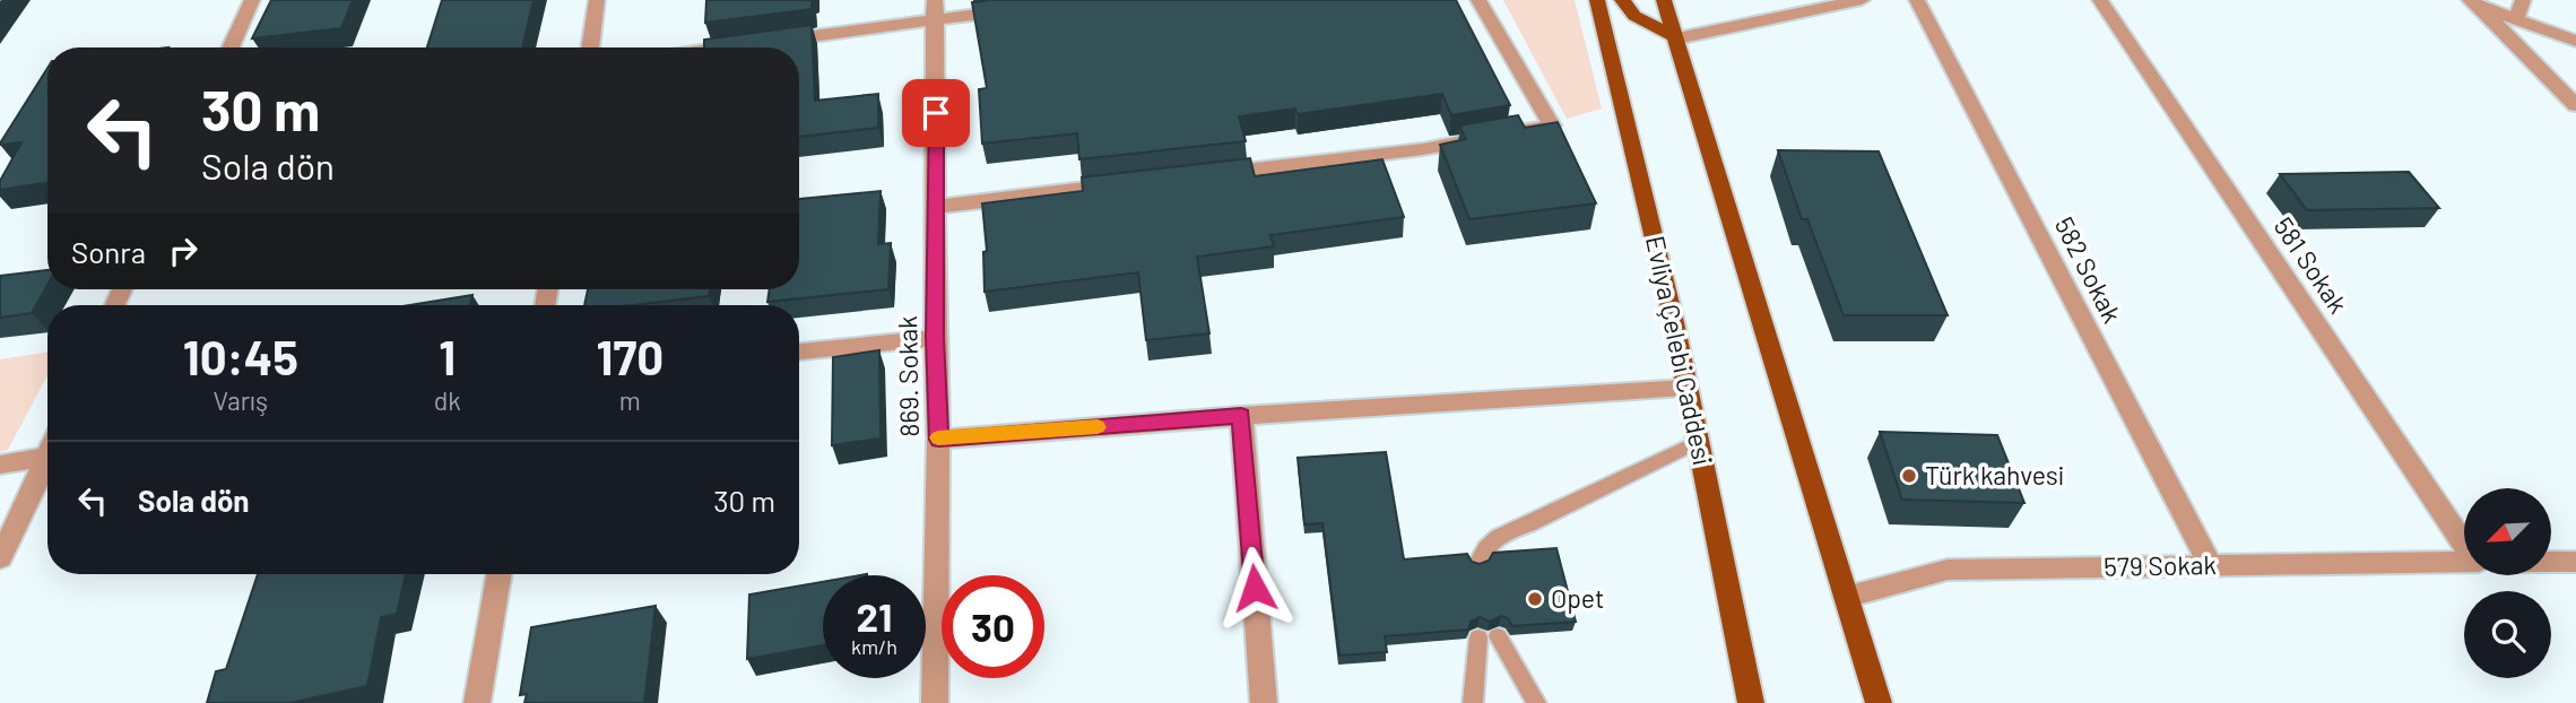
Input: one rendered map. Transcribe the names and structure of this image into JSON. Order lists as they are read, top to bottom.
{
  "streets": {
    "main road": ["Evliya Çelebi Caddesi"],
    "street": [
      "581 Sokak",
      "582 Sokak",
      "869. Sokak",
      "579 Sokak"
    ]
  },
  "crossings": [
    ["582 Sokak", "579 Sokak"]
  ],
  "places": ["Türk kahvesi", "Opet"],
  "north": "bottom left",
  "page": {
    "turn": ["30 m", "Sola dön"],
    "then": "Sonra",
    "eta": [
      "10:45",
      "Varış",
      "1",
      "dk",
      "170",
      "m"
    ],
    "list": [
      {
        "name": "Sola dön",
        "value": "30 m"
      }
    ],
    "speed": "21 km/h",
    "limit": "30"
  }
}
